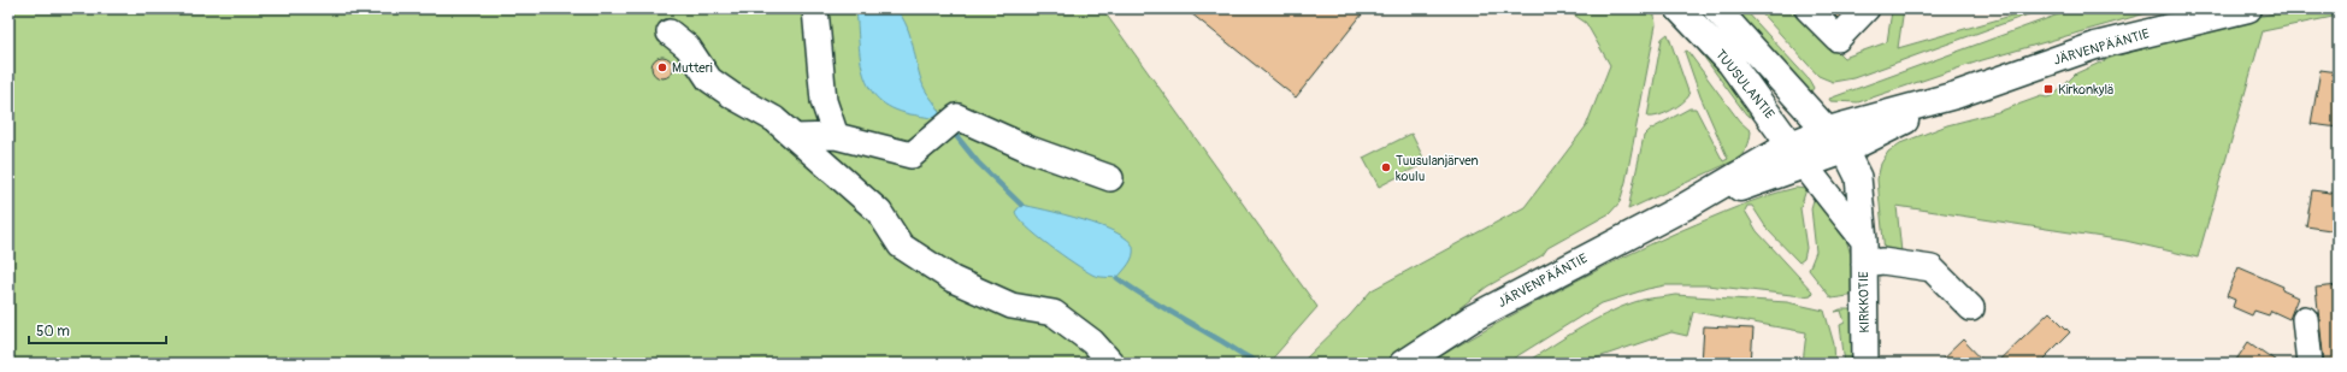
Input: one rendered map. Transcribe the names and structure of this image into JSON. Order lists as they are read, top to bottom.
{
  "streets": {
    "main road": ["JÄRVENPÄÄNTIE", "TUUSULANTIE"],
    "street": ["KIRKKOTIE"]
  },
  "crossings": [
    ["JÄRVENPÄÄNTIE", "TUUSULANTIE"],
    ["JÄRVENPÄÄNTIE", "KIRKKOTIE"],
    ["TUUSULANTIE", "KIRKKOTIE"]
  ],
  "places": {
    "other": ["Mutteri", "Tuusulanjärven koulu"],
    "transit": ["Kirkonkylä"]
  },
  "scale_bar": "50 m"
}
